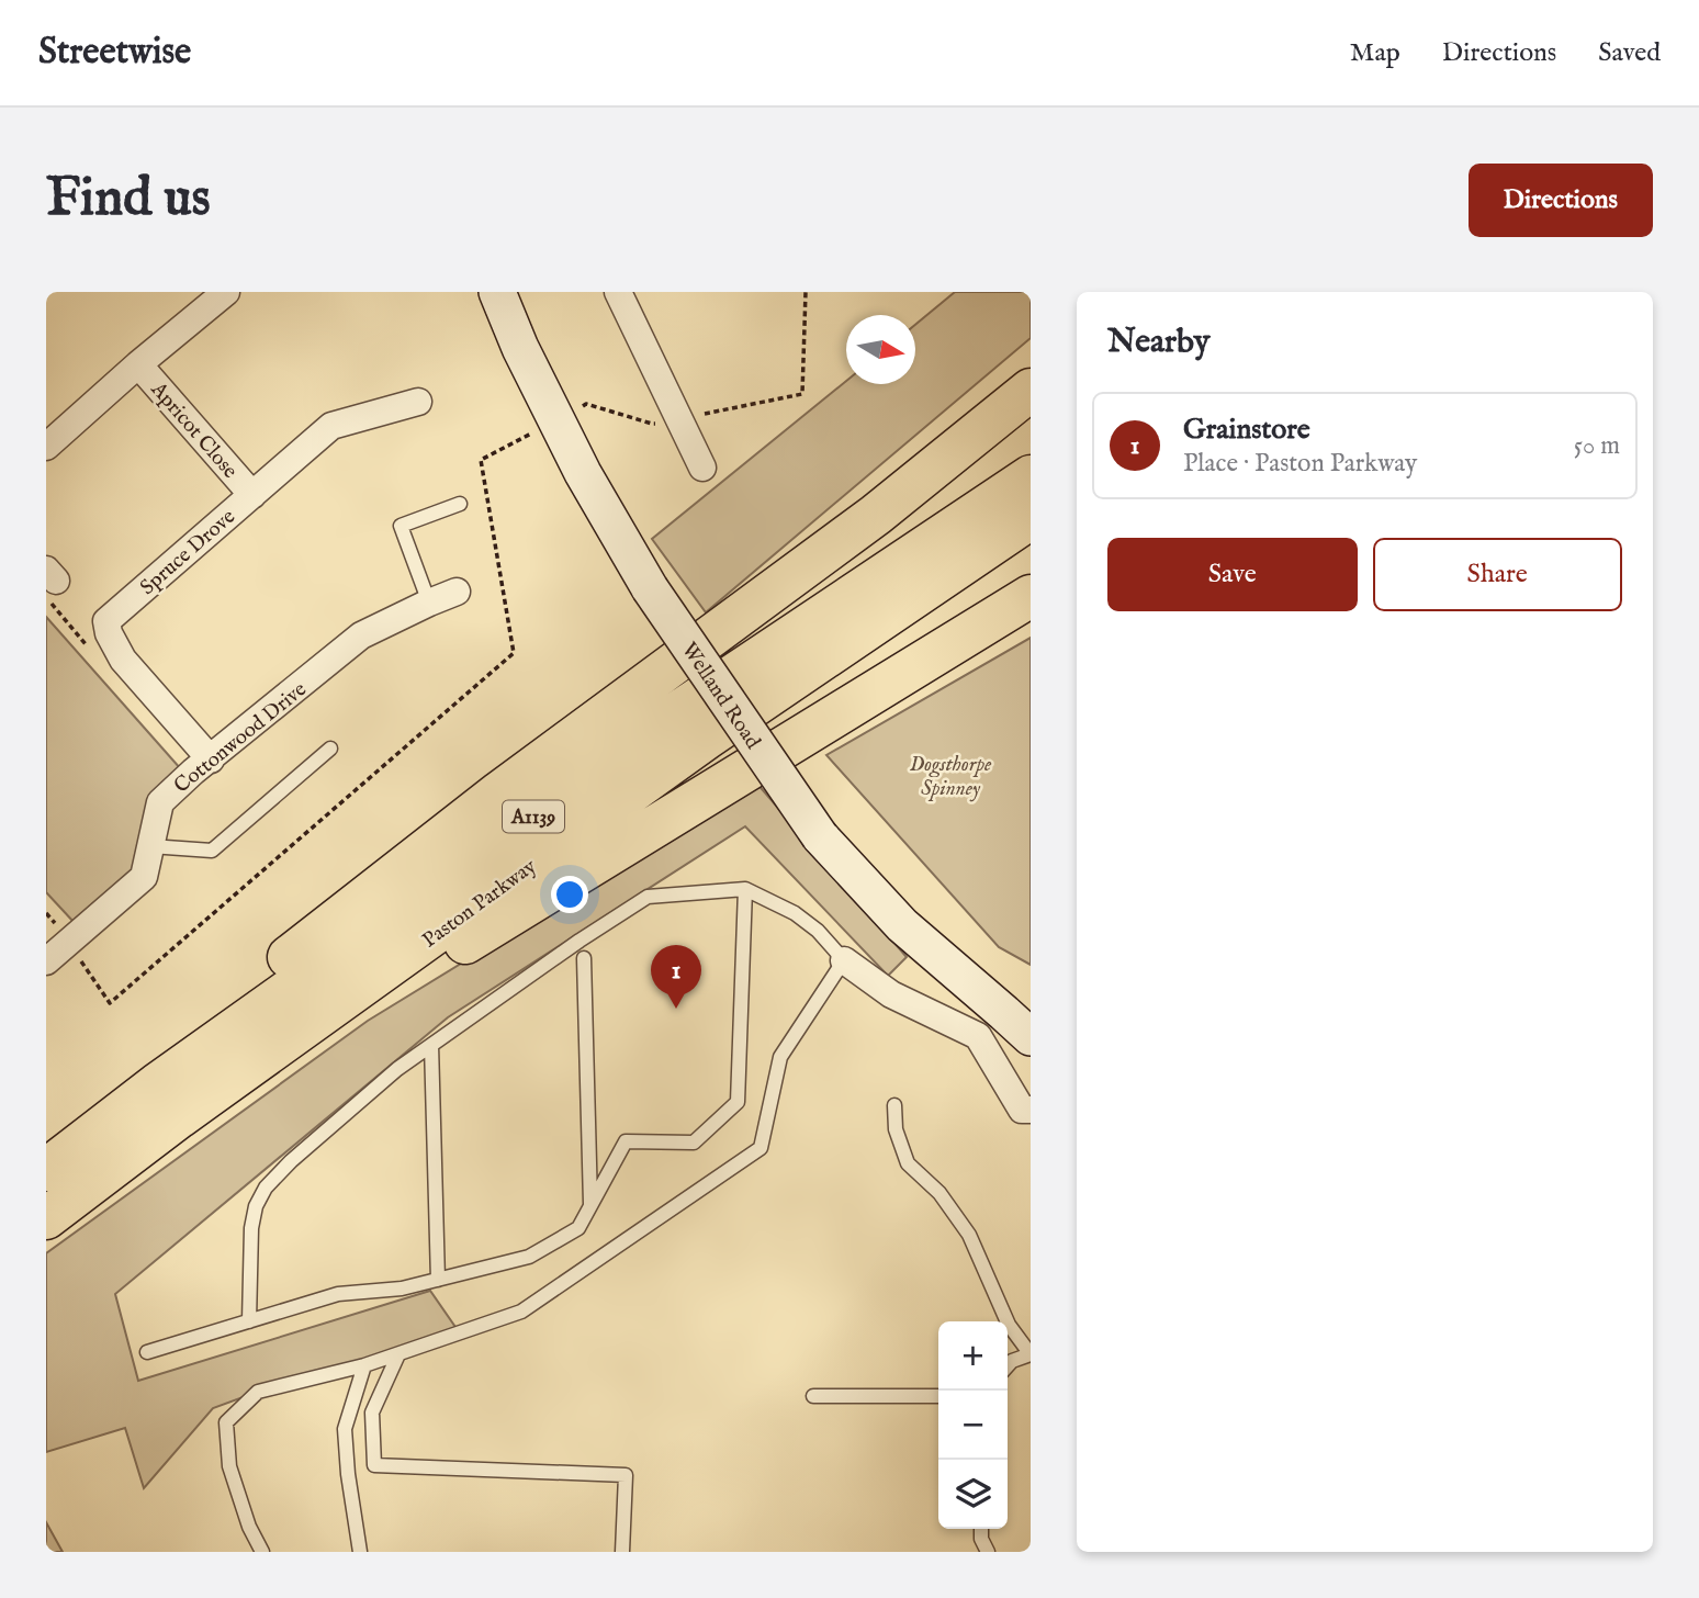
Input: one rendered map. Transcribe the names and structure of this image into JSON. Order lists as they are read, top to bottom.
{
  "streets": {
    "highway": ["A1139", "Paston Parkway"],
    "street": [
      "Apricot Close",
      "Spruce Drove",
      "Welland Road",
      "Cottonwood Drive"
    ]
  },
  "crossings": [
    ["Apricot Close", "Spruce Drove"],
    ["Spruce Drove", "Cottonwood Drive"],
    ["A1139", "Paston Parkway"]
  ],
  "parks": ["Dogsthorpe Spinney"],
  "north": "right",
  "page": {
    "header": "Streetwise",
    "nav": ["Map", "Directions", "Saved"],
    "buttons": [
      "Directions",
      ["Save", "Share"]
    ],
    "title": "Find us",
    "heading": "Nearby",
    "list": [
      {
        "mark": "1",
        "name": "Grainstore",
        "note": "Place · Paston Parkway",
        "value": "50 m"
      }
    ],
    "pins": "1",
    "map_buttons": ["+", "−"]
  }
}
